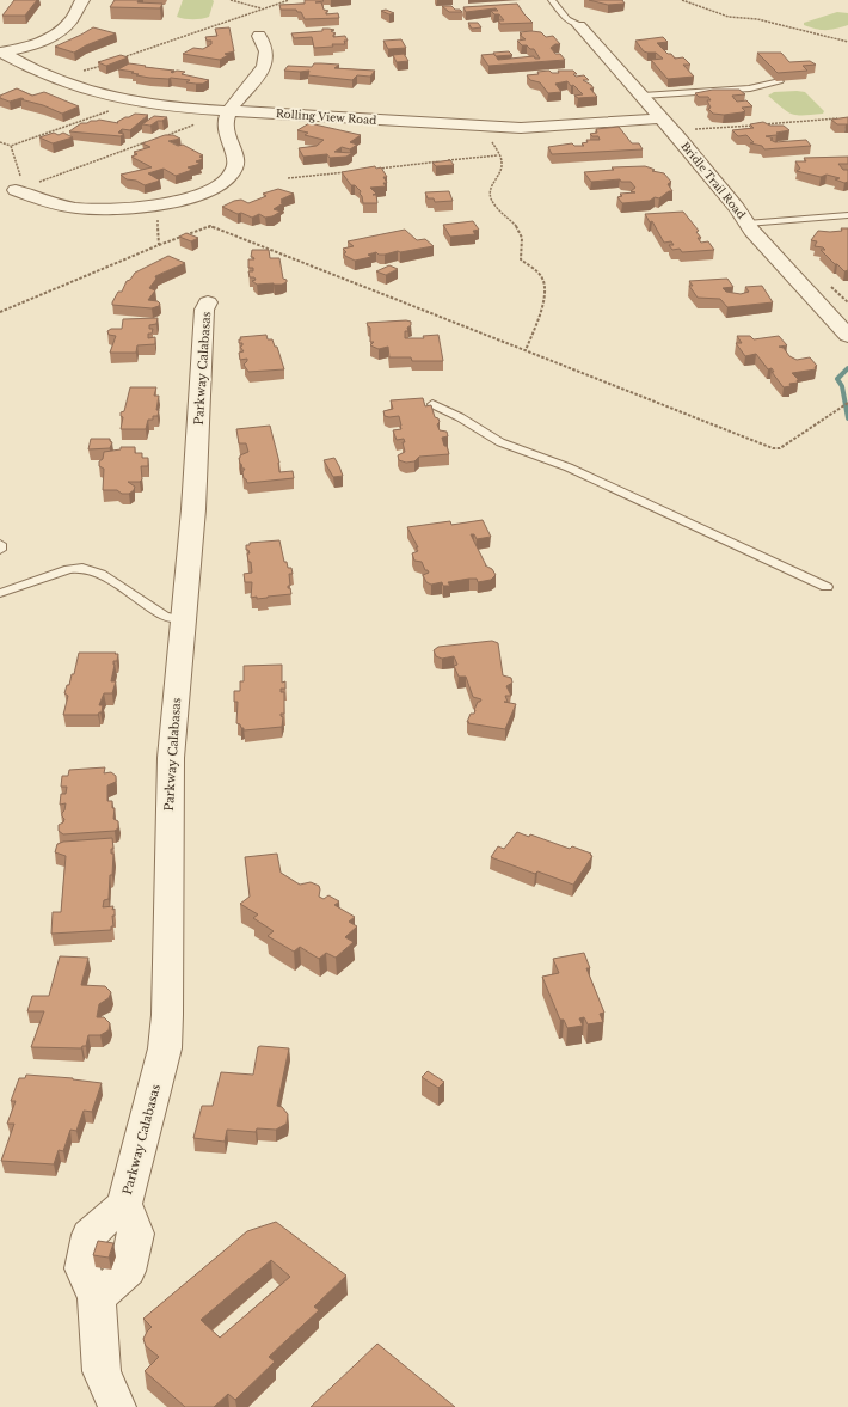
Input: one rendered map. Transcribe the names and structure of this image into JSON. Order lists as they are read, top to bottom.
{
  "streets": {
    "street": ["Rolling View Road", "Bridle Trail Road", "Parkway Calabasas"]
  },
  "crossings": [
    ["Rolling View Road", "Bridle Trail Road"]
  ]
}
